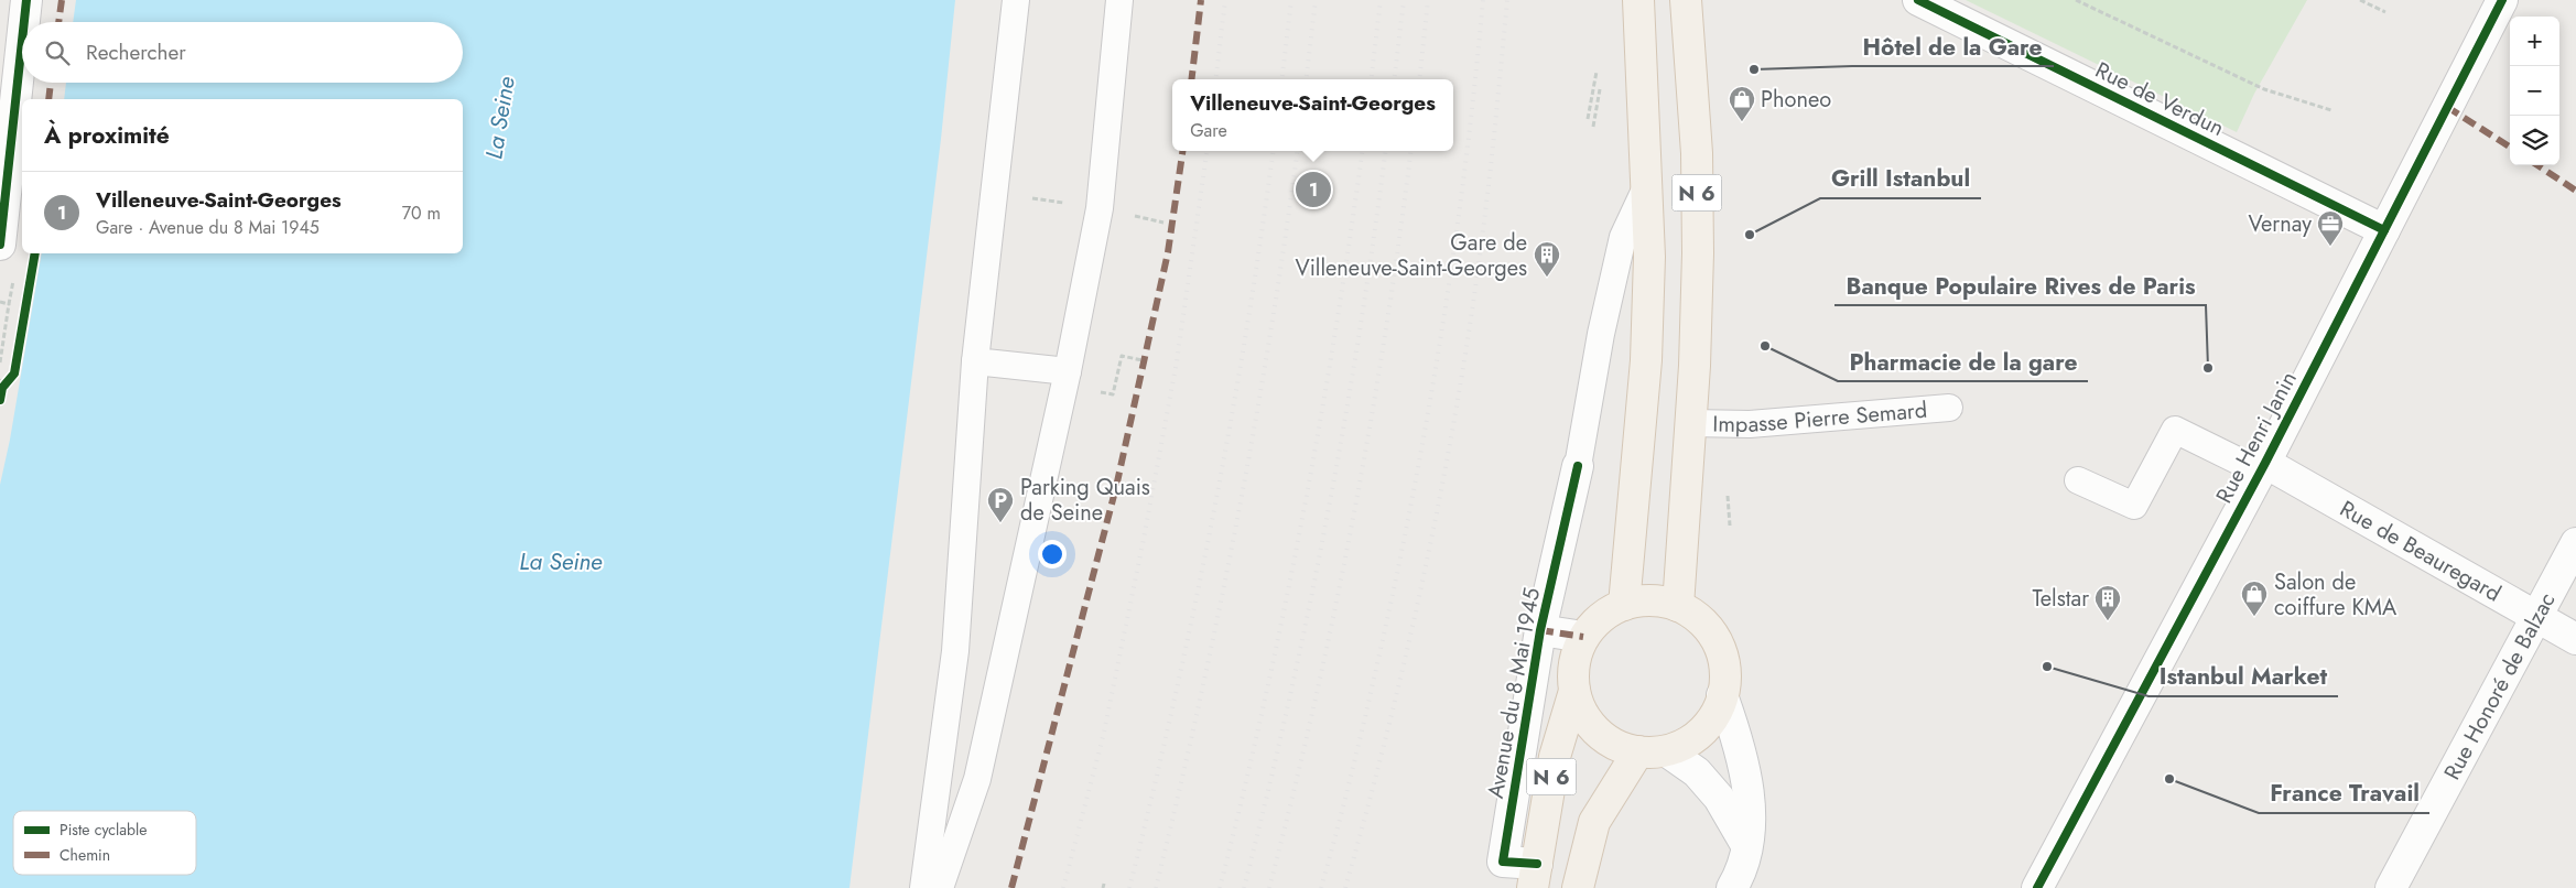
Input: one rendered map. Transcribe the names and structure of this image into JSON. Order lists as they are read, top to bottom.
{
  "streets": {
    "main road": ["N 6", "Avenue du 8 Mai 1945"],
    "street": [
      "Rue de Verdun",
      "Rue Henri Janin",
      "Rue de Beauregard",
      "Rue Honoré de Balzac"
    ],
    "lane": ["Impasse Pierre Semard"]
  },
  "crossings": [
    ["Rue de Verdun", "Rue Henri Janin"],
    ["N 6", "Impasse Pierre Semard"],
    ["N 6", "Avenue du 8 Mai 1945"],
    ["Rue Henri Janin", "Rue de Beauregard"],
    ["Rue de Beauregard", "Rue Honoré de Balzac"]
  ],
  "water": ["La Seine"],
  "places": {
    "other": [
      "Hôtel de la Gare",
      "Grill Istanbul",
      "Pharmacie de la gare",
      "Banque Populaire Rives de Paris",
      "Istanbul Market",
      "France Travail"
    ],
    "shop": ["Phoneo", "Salon de coiffure KMA"],
    "office": ["Vernay"],
    "building": ["Gare de Villeneuve-Saint-Georges", "Telstar"],
    "parking": ["Parking Quais de Seine"]
  },
  "legend": ["Piste cyclable", "Chemin"],
  "page": {
    "map_buttons": ["+", "−"],
    "search": "Rechercher",
    "popup": ["Villeneuve-Saint-Georges", "Gare"],
    "heading": "À proximité",
    "pins": "1",
    "list": [
      {
        "mark": "1",
        "name": "Villeneuve-Saint-Georges",
        "note": "Gare · Avenue du 8 Mai 1945",
        "value": "70 m"
      }
    ]
  }
}
